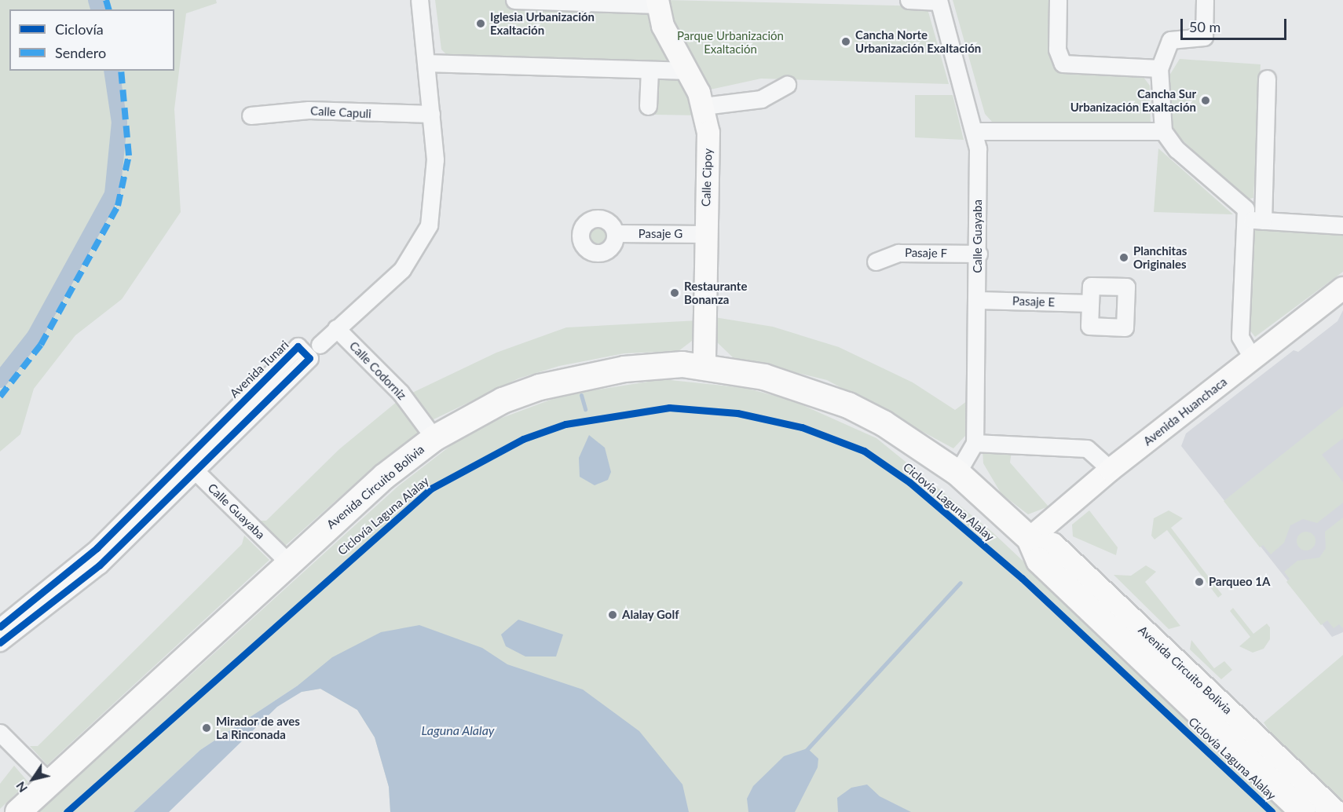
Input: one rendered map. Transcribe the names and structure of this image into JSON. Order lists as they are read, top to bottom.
{
  "streets": {
    "main road": ["Avenida Circuito Bolivia"],
    "street": [
      "Calle Capuli",
      "Calle Cipoy",
      "Pasaje G",
      "Calle Guayaba",
      "Pasaje F",
      "Pasaje E",
      "Avenida Tunari",
      "Calle Codorniz",
      "Avenida Huanchaca"
    ],
    "cycle path": ["Ciclovía Laguna Alalay"]
  },
  "crossings": [
    ["Calle Cipoy", "Pasaje G"],
    ["Calle Cipoy", "Avenida Circuito Bolivia"],
    ["Calle Guayaba", "Pasaje F"],
    ["Calle Guayaba", "Pasaje E"],
    ["Calle Guayaba", "Avenida Tunari"],
    ["Calle Guayaba", "Avenida Circuito Bolivia"],
    ["Calle Codorniz", "Avenida Circuito Bolivia"],
    ["Avenida Huanchaca", "Avenida Circuito Bolivia"]
  ],
  "water": ["Laguna Alalay"],
  "parks": ["Parque Urbanización Exaltación"],
  "places": [
    "Iglesia Urbanización Exaltación",
    "Cancha Norte Urbanización Exaltación",
    "Cancha Sur Urbanización Exaltación",
    "Planchitas Originales",
    "Restaurante Bonanza",
    "Parqueo 1A",
    "Alalay Golf",
    "Mirador de aves La Rinconada"
  ],
  "legend": ["Ciclovía", "Sendero"],
  "scale_bar": "50 m",
  "north": "bottom left"
}
